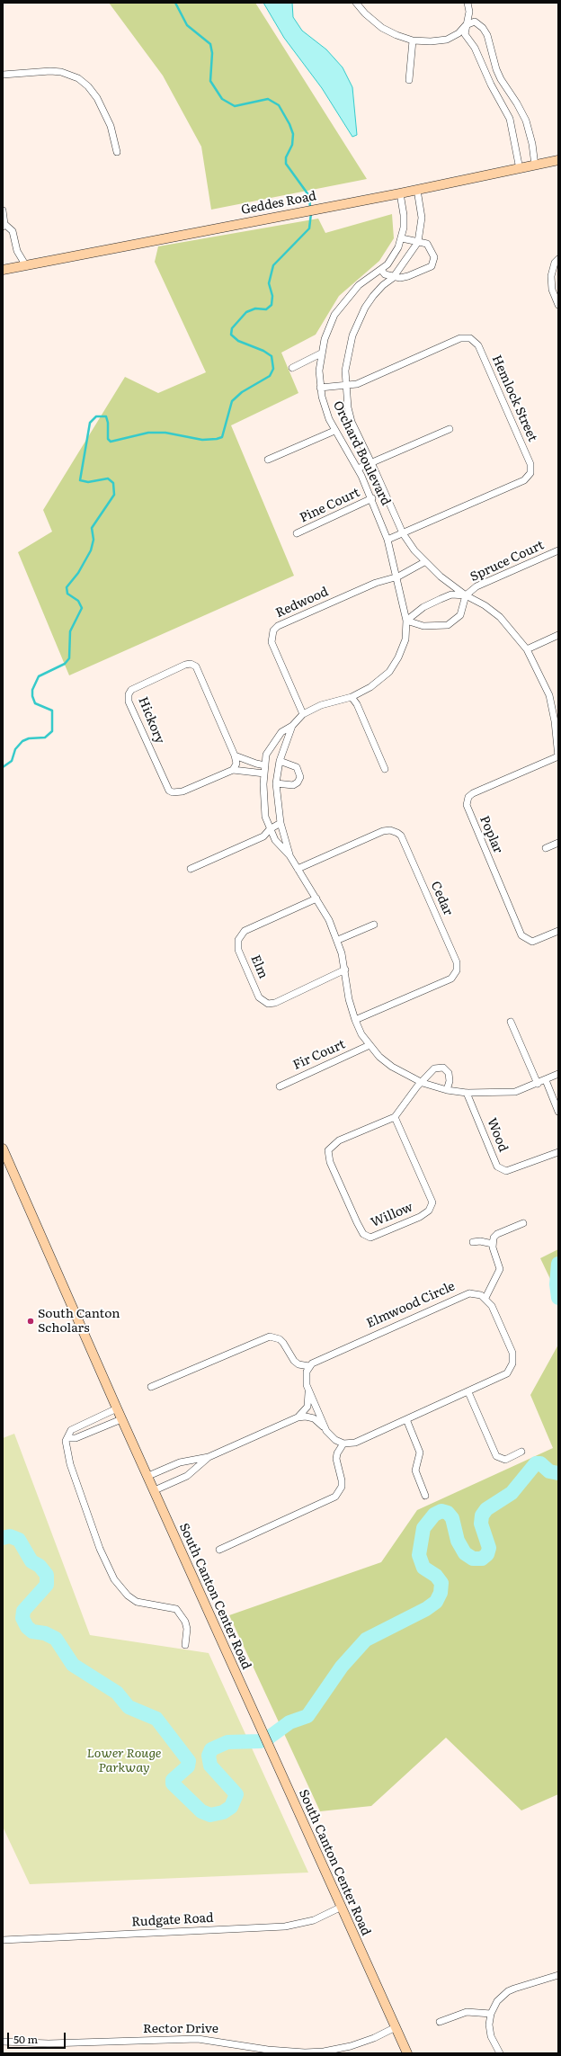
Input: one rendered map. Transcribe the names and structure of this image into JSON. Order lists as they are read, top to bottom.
{
  "streets": {
    "main road": ["Geddes Road", "South Canton Center Road"],
    "street": [
      "Hemlock Street",
      "Orchard Boulevard",
      "Pine Court",
      "Spruce Court",
      "Redwood",
      "Hickory",
      "Poplar",
      "Cedar",
      "Elm",
      "Fir Court",
      "Wood",
      "Willow",
      "Elmwood Circle",
      "Rudgate Road",
      "Rector Drive"
    ]
  },
  "crossings": [
    ["Geddes Road", "Orchard Boulevard"],
    ["Hemlock Street", "Orchard Boulevard"],
    ["Orchard Boulevard", "Pine Court"],
    ["Orchard Boulevard", "Spruce Court"],
    ["Orchard Boulevard", "Redwood"],
    ["Orchard Boulevard", "Hickory"],
    ["Orchard Boulevard", "Poplar"],
    ["Orchard Boulevard", "Cedar"],
    ["Orchard Boulevard", "Elm"],
    ["Orchard Boulevard", "Fir Court"],
    ["Orchard Boulevard", "Wood"],
    ["South Canton Center Road", "Rudgate Road"],
    ["South Canton Center Road", "Rector Drive"]
  ],
  "parks": ["Lower Rouge Parkway"],
  "places": ["South Canton Scholars"],
  "scale_bar": "50 m"
}
